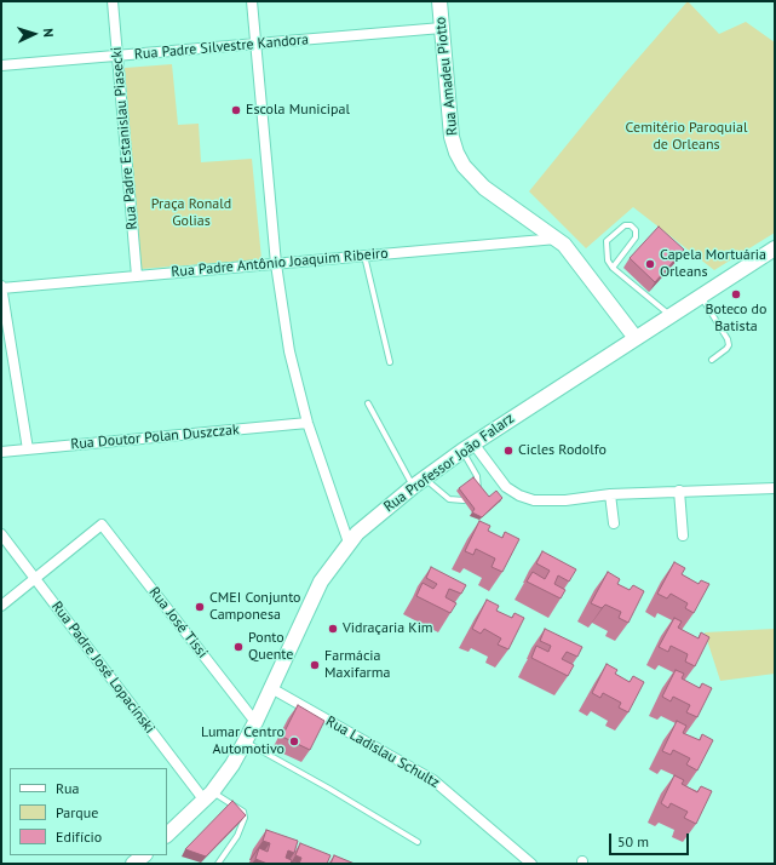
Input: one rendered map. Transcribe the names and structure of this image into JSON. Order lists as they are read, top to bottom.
{
  "streets": {
    "main road": ["Rua Amadeu Piotto", "Rua Professor João Falarz"],
    "street": [
      "Rua Padre Silvestre Kandora",
      "Rua Padre Estanislau Piasecki",
      "Rua Padre Antônio Joaquim Ribeiro",
      "Rua Doutor Polan Duszczak",
      "Rua José Tissi",
      "Rua Padre José Lopacinski",
      "Rua Ladislau Schultz"
    ]
  },
  "crossings": [
    ["Rua Padre Silvestre Kandora", "Rua Amadeu Piotto"],
    ["Rua Padre Silvestre Kandora", "Rua Padre Estanislau Piasecki"],
    ["Rua Amadeu Piotto", "Rua Padre Antônio Joaquim Ribeiro"],
    ["Rua Amadeu Piotto", "Rua Professor João Falarz"],
    ["Rua Padre Estanislau Piasecki", "Rua Padre Antônio Joaquim Ribeiro"],
    ["Rua Professor João Falarz", "Rua José Tissi"],
    ["Rua Professor João Falarz", "Rua Padre José Lopacinski"],
    ["Rua Professor João Falarz", "Rua Ladislau Schultz"],
    ["Rua José Tissi", "Rua Padre José Lopacinski"]
  ],
  "parks": ["Cemitério Paroquial de Orleans", "Praça Ronald Golias"],
  "places": [
    "Escola Municipal",
    "Capela Mortuária Orleans",
    "Boteco do Batista",
    "Cicles Rodolfo",
    "CMEI Conjunto Camponesa",
    "Vidraçaria Kim",
    "Ponto Quente",
    "Farmácia Maxifarma",
    "Lumar Centro Automotivo"
  ],
  "legend": ["Rua", "Parque", "Edifício"],
  "scale_bar": "50 m",
  "north": "right"
}
